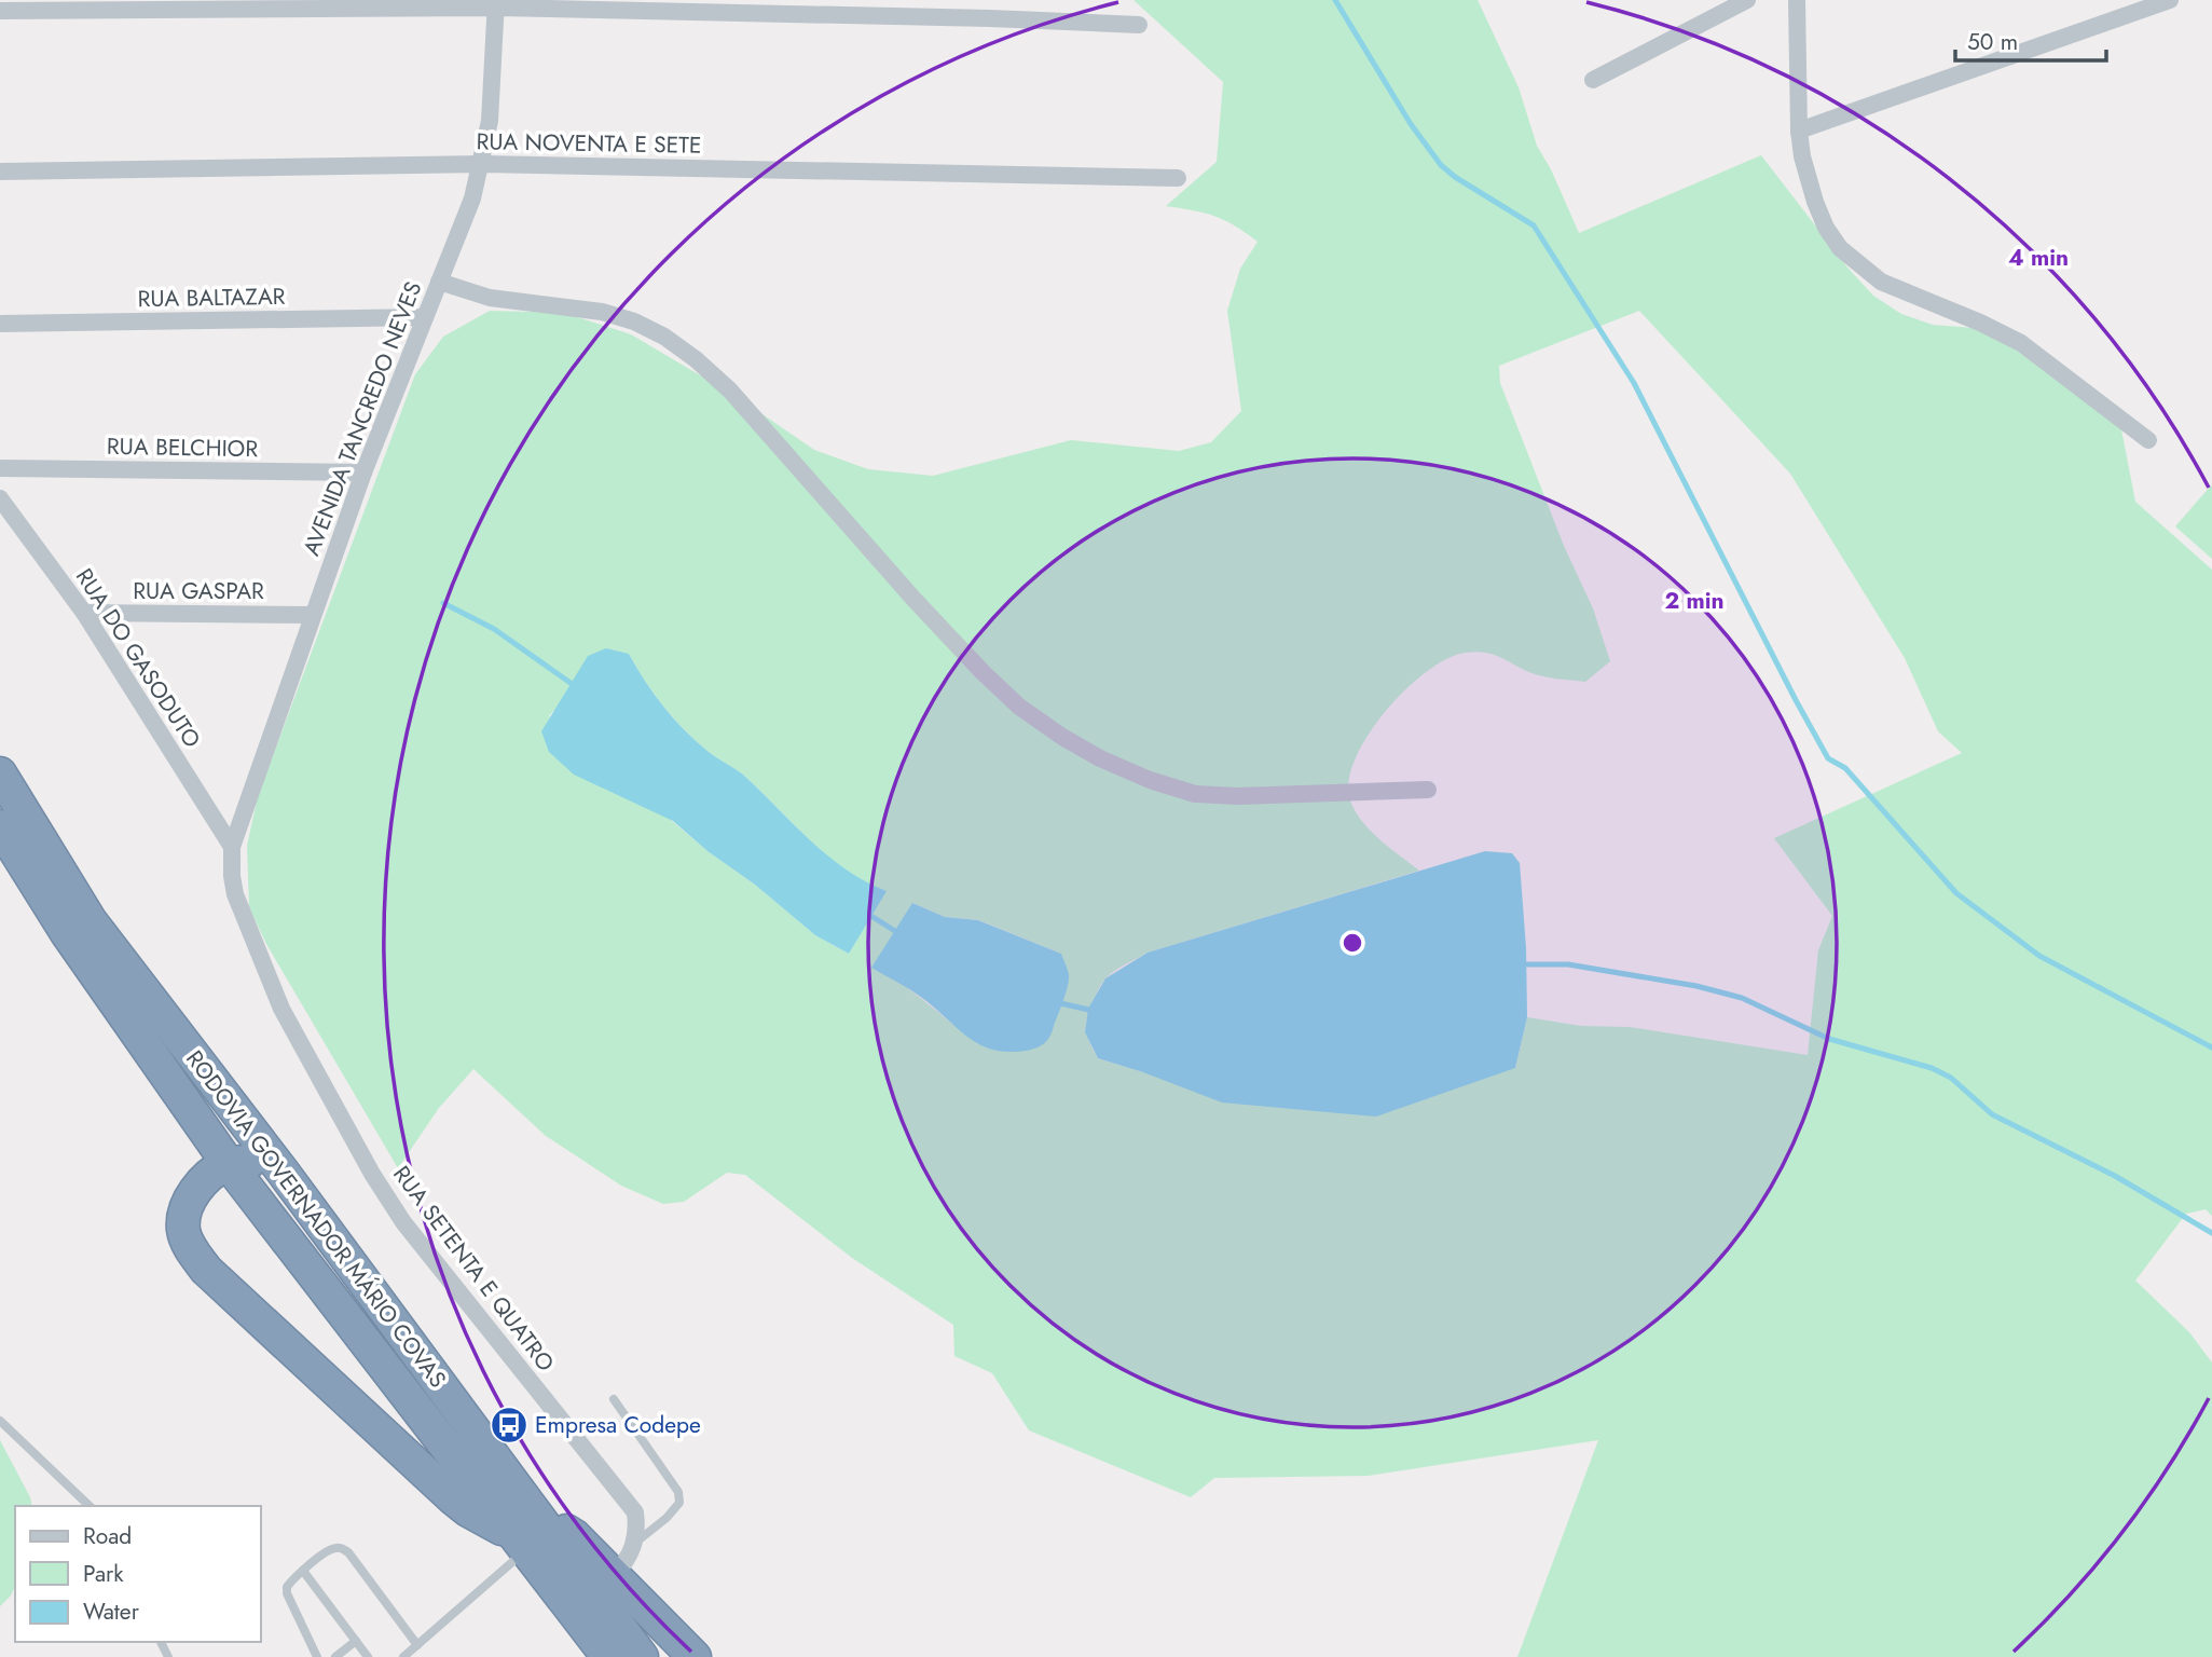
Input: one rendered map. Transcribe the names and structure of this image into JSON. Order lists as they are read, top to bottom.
{
  "streets": {
    "highway": ["RODOVIA GOVERNADOR MÁRIO COVAS"],
    "street": [
      "RUA NOVENTA E SETE",
      "RUA BALTAZAR",
      "AVENIDA TANCREDO NEVES",
      "RUA BELCHIOR",
      "RUA GASPAR",
      "RUA DO GASODUTO",
      "RUA SETENTA E QUATRO"
    ]
  },
  "crossings": [
    ["RUA NOVENTA E SETE", "AVENIDA TANCREDO NEVES"],
    ["RUA BALTAZAR", "AVENIDA TANCREDO NEVES"],
    ["AVENIDA TANCREDO NEVES", "RUA BELCHIOR"],
    ["AVENIDA TANCREDO NEVES", "RUA GASPAR"],
    ["AVENIDA TANCREDO NEVES", "RUA DO GASODUTO"],
    ["AVENIDA TANCREDO NEVES", "RUA SETENTA E QUATRO"],
    ["RUA GASPAR", "RUA DO GASODUTO"],
    ["RUA DO GASODUTO", "RUA SETENTA E QUATRO"]
  ],
  "places": {
    "bus stop": ["Empresa Codepe"]
  },
  "legend": ["Road", "Park", "Water"],
  "scale_bar": "50 m",
  "rings": ["4 min", "2 min"]
}
